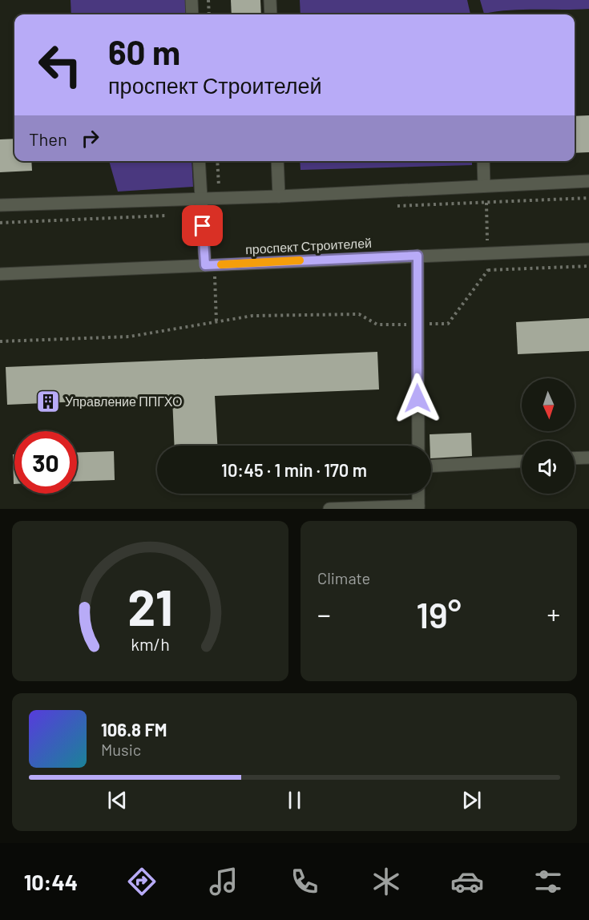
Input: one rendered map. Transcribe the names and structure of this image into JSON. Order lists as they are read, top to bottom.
{
  "streets": {
    "street": ["проспект Строителей"]
  },
  "places": {
    "building": ["Управление ППГХО"]
  },
  "north": "bottom",
  "page": {
    "turn": ["60 m", "проспект Строителей"],
    "then": "Then",
    "limit": "30",
    "trip": "10:45 · 1 min · 170 m",
    "tile": "Climate",
    "heat": ["−", "19°", "+"],
    "song": ["106.8 FM", "Music"],
    "tabs": "10:44",
    "gauge": ["21", "km/h"]
  }
}
